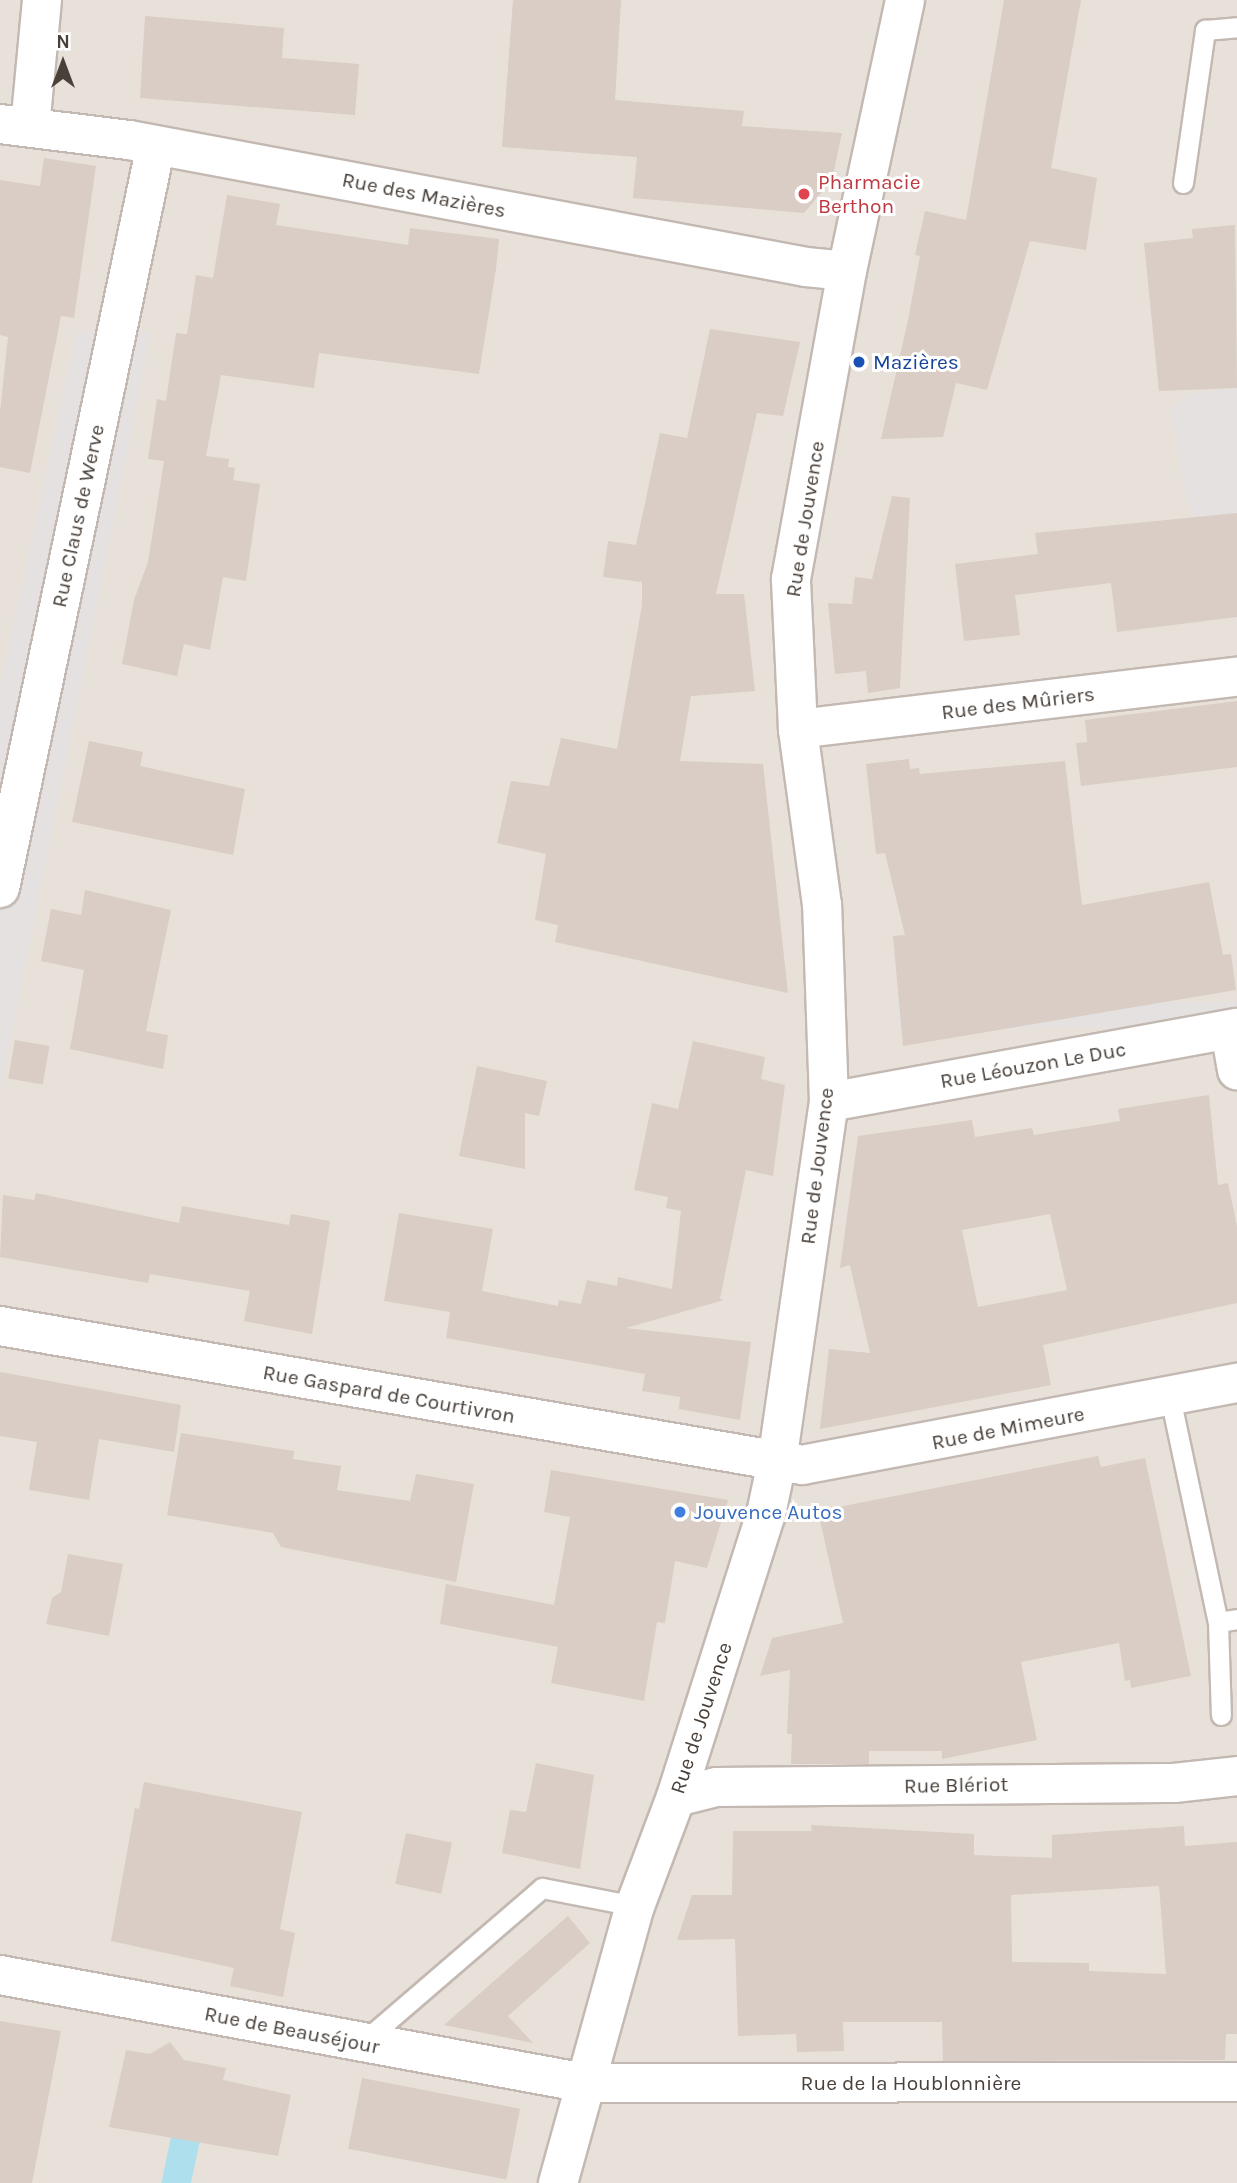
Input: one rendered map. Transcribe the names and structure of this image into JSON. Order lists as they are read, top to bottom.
{
  "streets": {
    "street": [
      "Rue des Mazières",
      "Rue Claus de Werve",
      "Rue de Jouvence",
      "Rue des Mûriers",
      "Rue Léouzon Le Duc",
      "Rue Gaspard de Courtivron",
      "Rue de Mimeure",
      "Rue Blériot",
      "Rue de Beauséjour",
      "Rue de la Houblonnière"
    ]
  },
  "crossings": [
    ["Rue des Mazières", "Rue Claus de Werve"],
    ["Rue des Mazières", "Rue de Jouvence"],
    ["Rue de Jouvence", "Rue des Mûriers"],
    ["Rue de Jouvence", "Rue Léouzon Le Duc"],
    ["Rue de Jouvence", "Rue Gaspard de Courtivron"],
    ["Rue de Jouvence", "Rue de Mimeure"],
    ["Rue de Jouvence", "Rue Blériot"],
    ["Rue de Jouvence", "Rue de Beauséjour"],
    ["Rue de Jouvence", "Rue de la Houblonnière"],
    ["Rue Gaspard de Courtivron", "Rue de Mimeure"],
    ["Rue de Beauséjour", "Rue de la Houblonnière"]
  ],
  "places": ["Pharmacie Berthon", "Mazières", "Jouvence Autos"],
  "north": "top"
}
